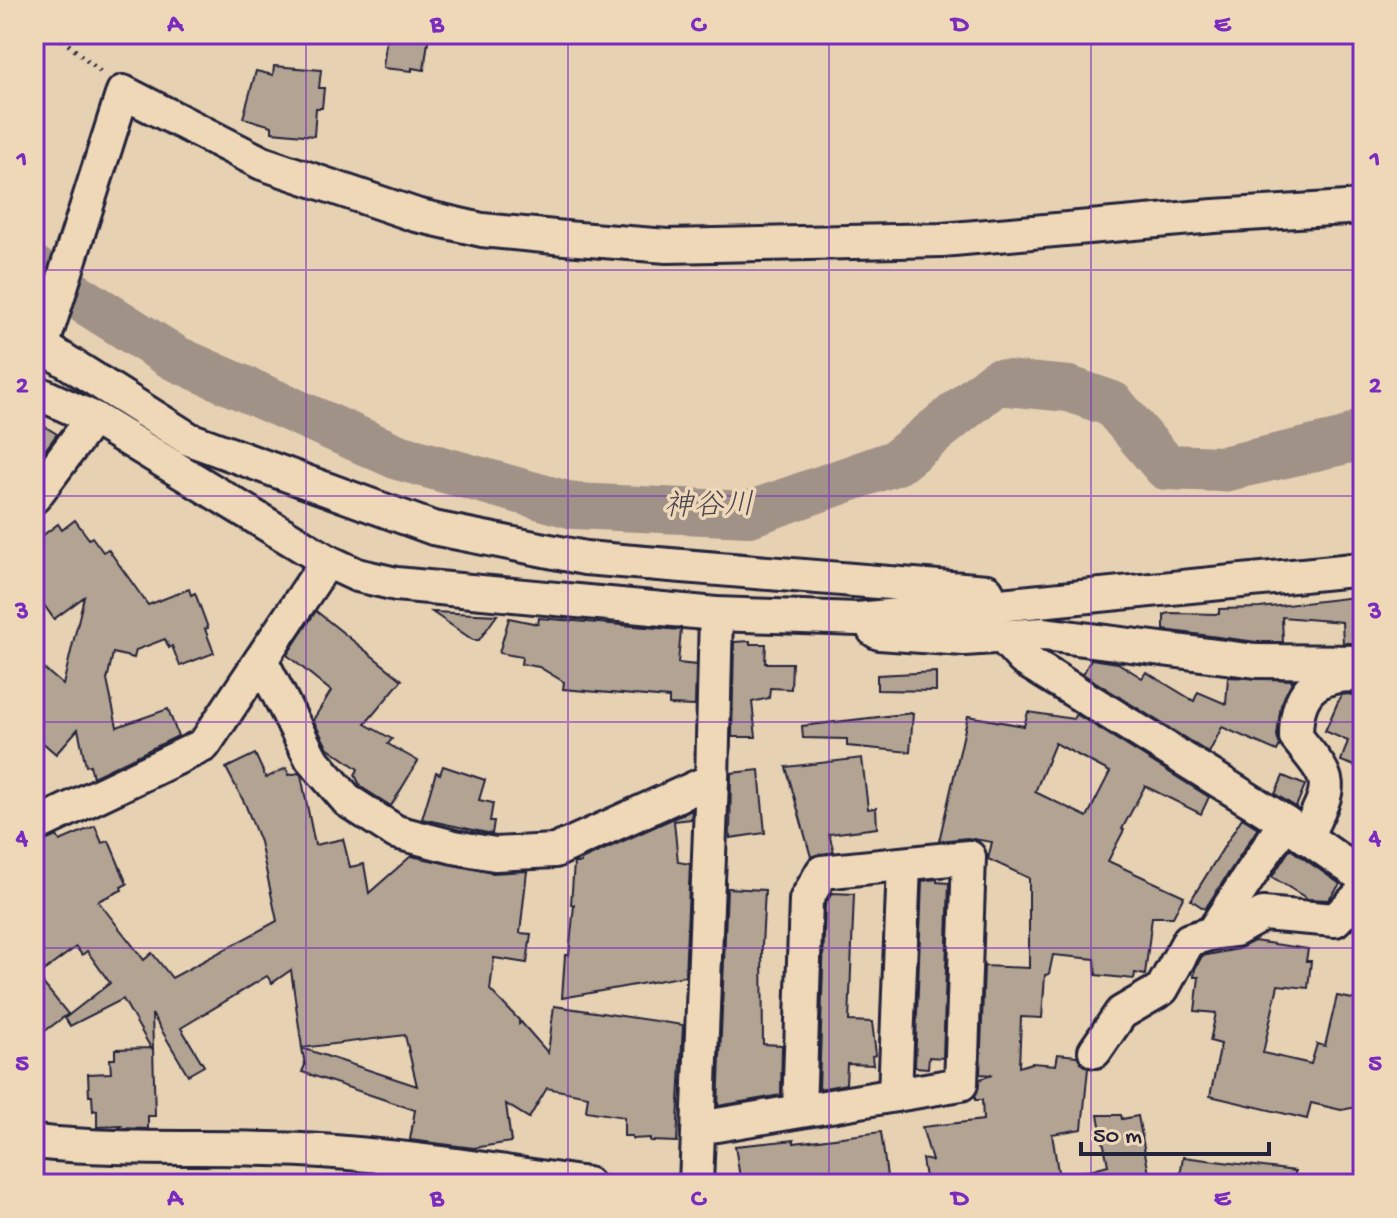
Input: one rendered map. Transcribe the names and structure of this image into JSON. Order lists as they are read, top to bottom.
{
  "water": ["神谷川"],
  "scale_bar": "50 m",
  "grid": {
    "columns": [
      "A",
      "B",
      "C",
      "D",
      "E"
    ],
    "rows": [
      "1",
      "2",
      "3",
      "4",
      "5"
    ]
  }
}
